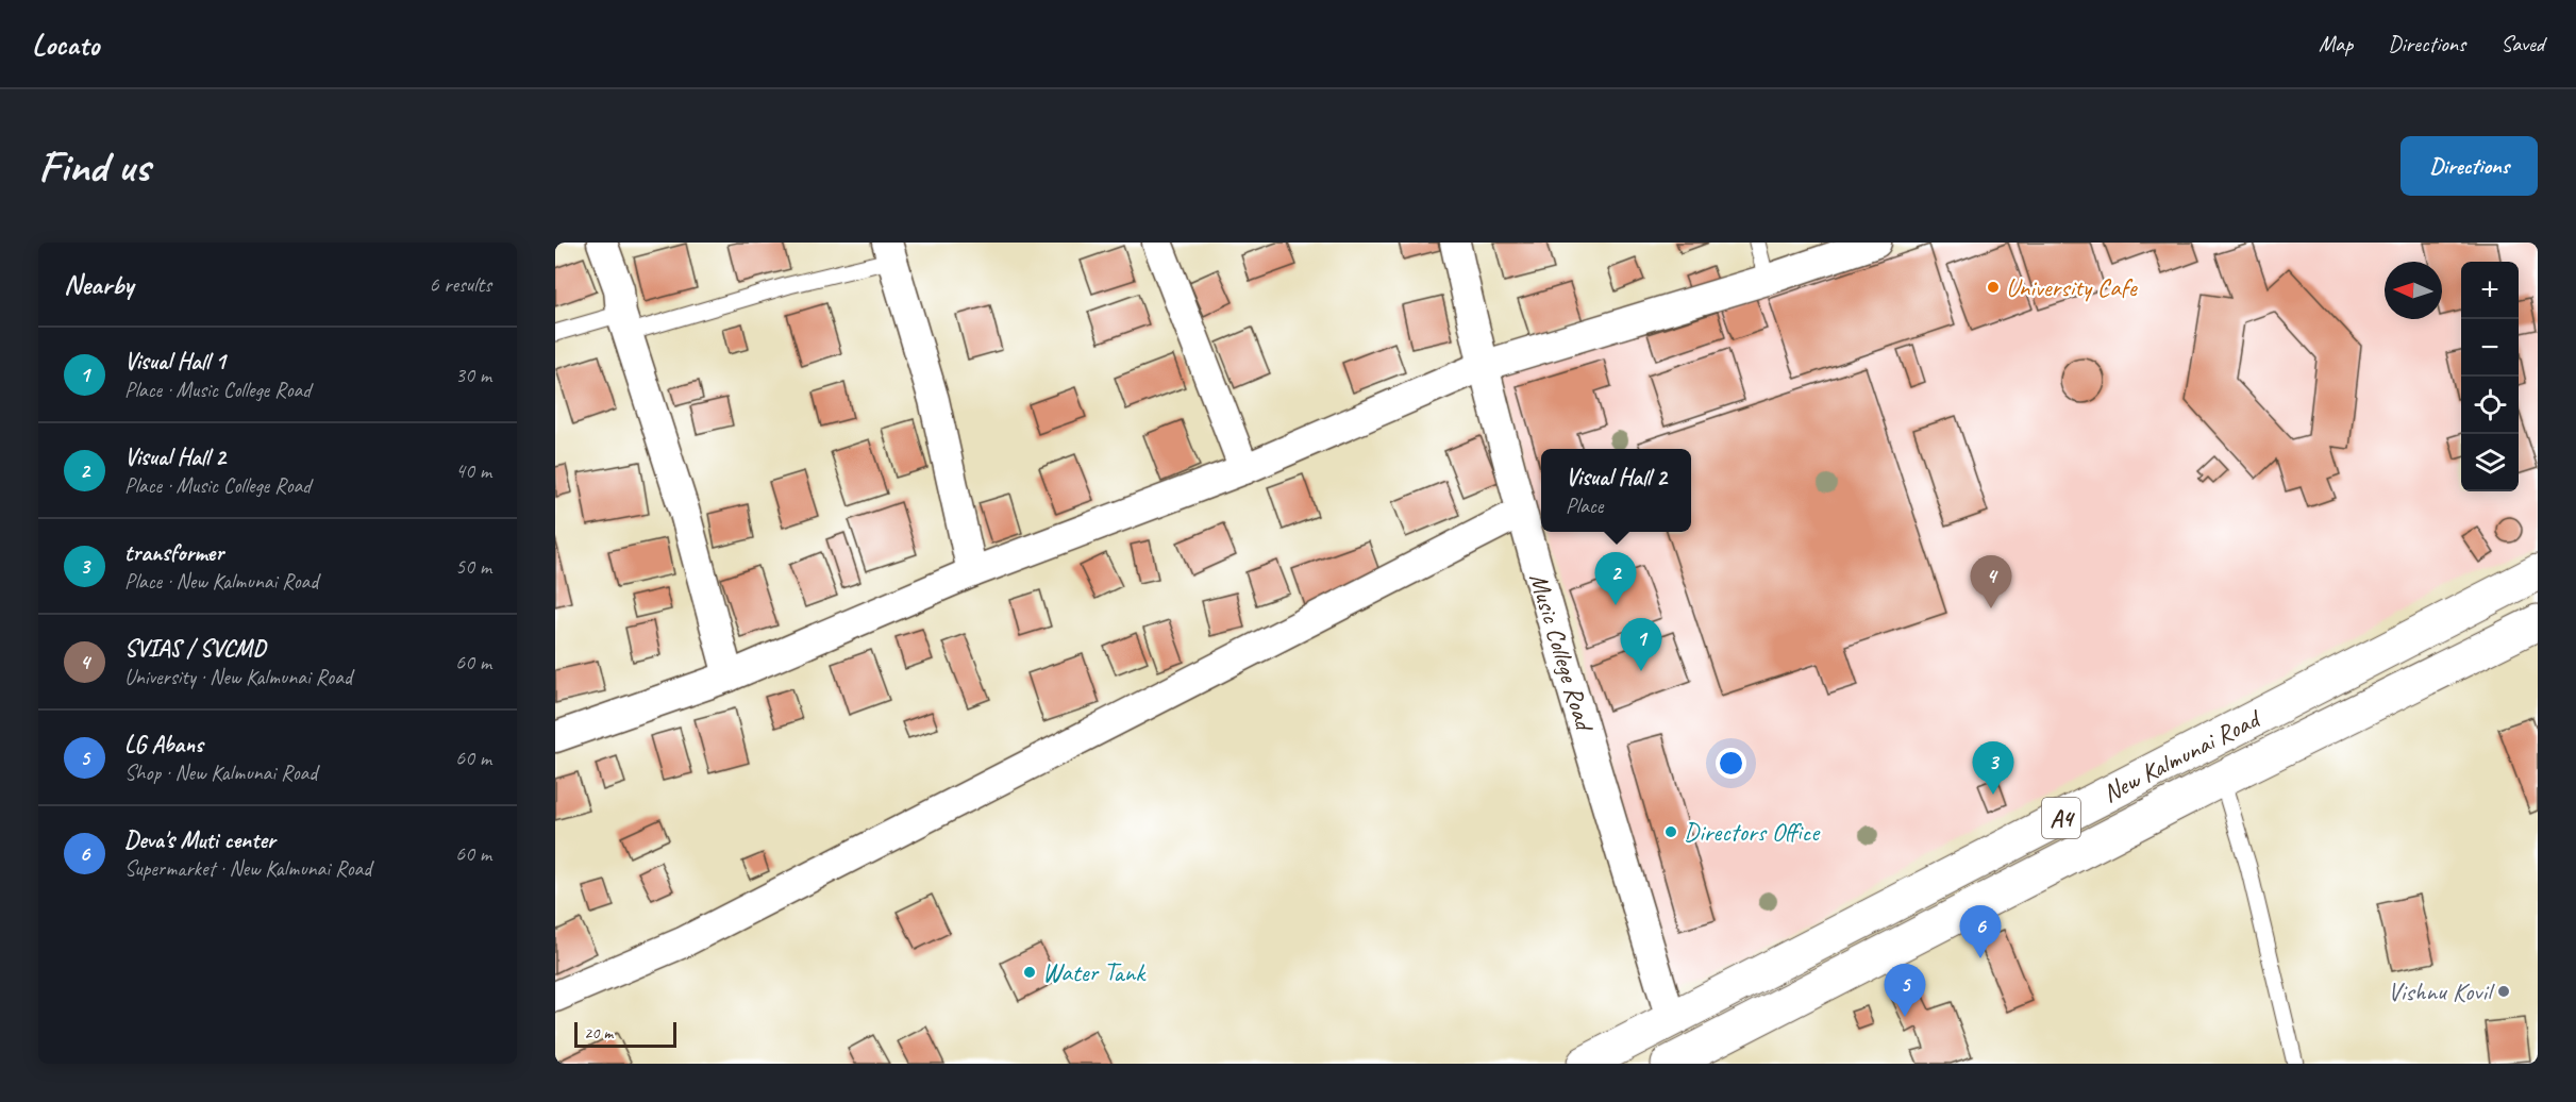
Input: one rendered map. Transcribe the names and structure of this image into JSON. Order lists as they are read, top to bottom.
{
  "streets": {
    "highway": ["New Kalmunai Road", "A4"],
    "street": ["Music College Road"]
  },
  "crossings": [
    ["Music College Road", "New Kalmunai Road"]
  ],
  "places": [
    "University Cafe",
    "Directors Office",
    "Water Tank",
    "Vishnu Kovil"
  ],
  "scale_bar": "20 m",
  "north": "left",
  "page": {
    "header": "Locato",
    "nav": ["Map", "Directions", "Saved"],
    "buttons": "Directions",
    "title": "Find us",
    "heading": ["Nearby", "6 results"],
    "map_buttons": ["+", "−"],
    "list": [
      {
        "mark": "1",
        "name": "Visual Hall 1",
        "note": "Place · Music College Road",
        "value": "30 m"
      },
      {
        "mark": "2",
        "name": "Visual Hall 2",
        "note": "Place · Music College Road",
        "value": "40 m"
      },
      {
        "mark": "3",
        "name": "transformer",
        "note": "Place · New Kalmunai Road",
        "value": "50 m"
      },
      {
        "mark": "4",
        "name": "SVIAS / SVCMD",
        "note": "University · New Kalmunai Road",
        "value": "60 m"
      },
      {
        "mark": "5",
        "name": "LG Abans",
        "note": "Shop · New Kalmunai Road",
        "value": "60 m"
      },
      {
        "mark": "6",
        "name": "Deva's Muti center",
        "note": "Supermarket · New Kalmunai Road",
        "value": "60 m"
      }
    ],
    "popup": ["Visual Hall 2", "Place"],
    "pins": [
      "2",
      "4",
      "1",
      "3",
      "6",
      "5"
    ],
    "scale": "20 m"
  }
}
